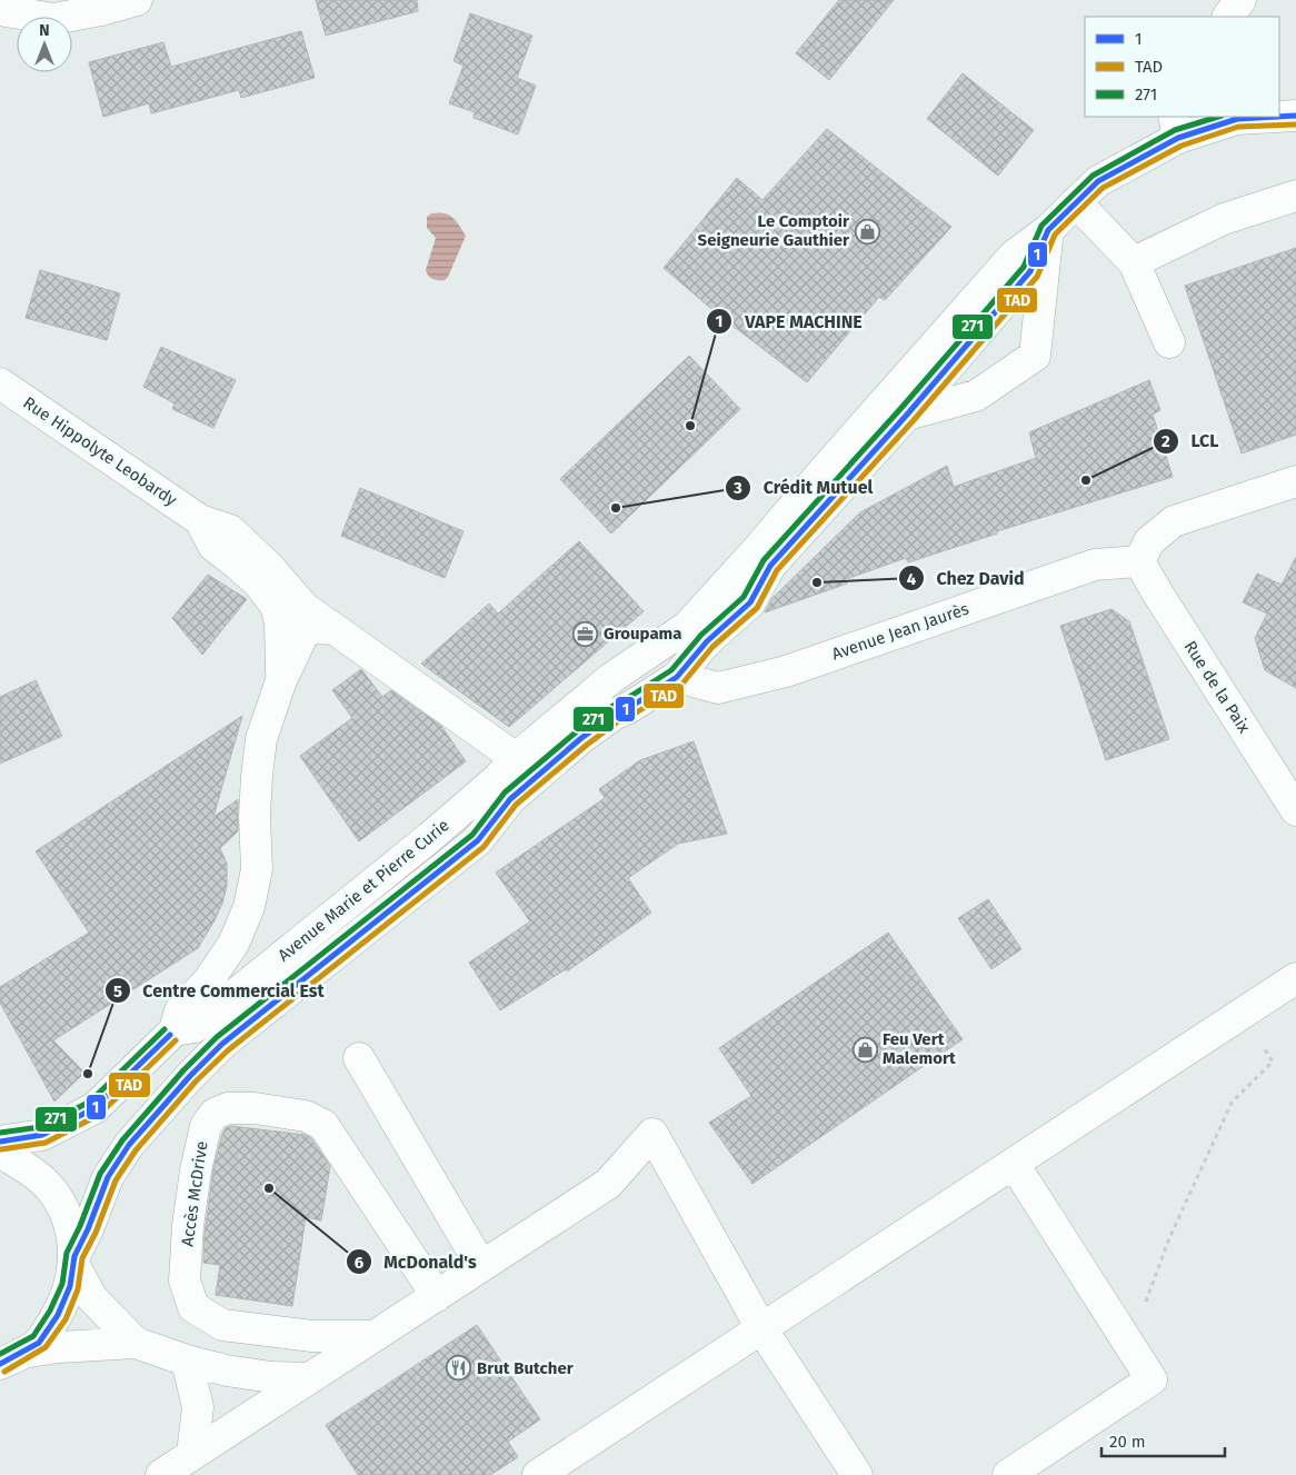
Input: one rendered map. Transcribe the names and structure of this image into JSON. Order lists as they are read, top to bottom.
{
  "streets": {
    "main road": [
      "Rue Hippolyte Leobardy",
      "Avenue Jean Jaurès",
      "Rue de la Paix",
      "Avenue Marie et Pierre Curie",
      "Accès McDrive"
    ]
  },
  "crossings": [
    ["Rue Hippolyte Leobardy", "Avenue Marie et Pierre Curie"],
    ["Avenue Jean Jaurès", "Rue de la Paix"],
    ["Avenue Jean Jaurès", "Avenue Marie et Pierre Curie"]
  ],
  "places": {
    "shop": ["Le Comptoir Seigneurie Gauthier", "Feu Vert Malemort"],
    "other": [
      "VAPE MACHINE",
      "LCL",
      "Crédit Mutuel",
      "Chez David",
      "Centre Commercial Est",
      "McDonald's"
    ],
    "office": ["Groupama"],
    "restaurant": ["Brut Butcher"]
  },
  "lines": ["transit line 1", "transit line 271", "transit line TAD"],
  "legend": ["1", "TAD", "271"],
  "scale_bar": "20 m",
  "north": "top"
}
